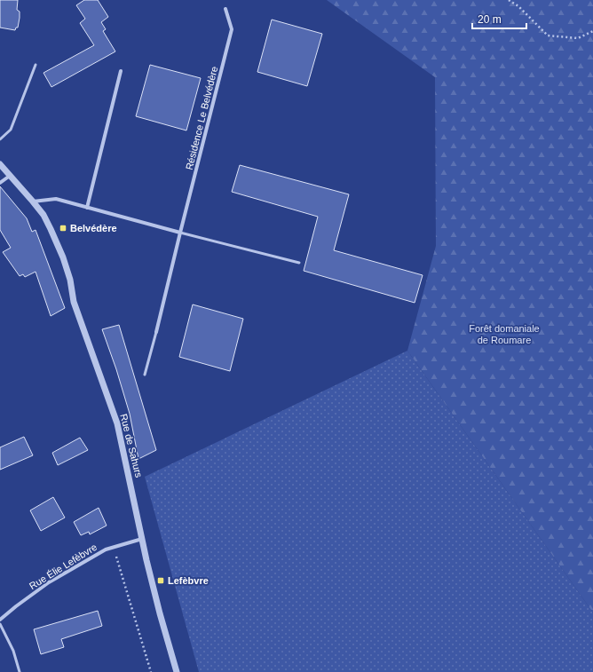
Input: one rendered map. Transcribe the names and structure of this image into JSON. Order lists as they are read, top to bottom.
{
  "streets": {
    "street": ["Résidence Le Belvédère", "Rue de Sahurs", "Rue Élie Lefèbvre"]
  },
  "crossings": [
    ["Rue de Sahurs", "Rue Élie Lefèbvre"]
  ],
  "parks": ["Forêt domaniale de Roumare"],
  "places": {
    "transit": ["Belvédère", "Lefèbvre"]
  },
  "scale_bar": "20 m"
}
